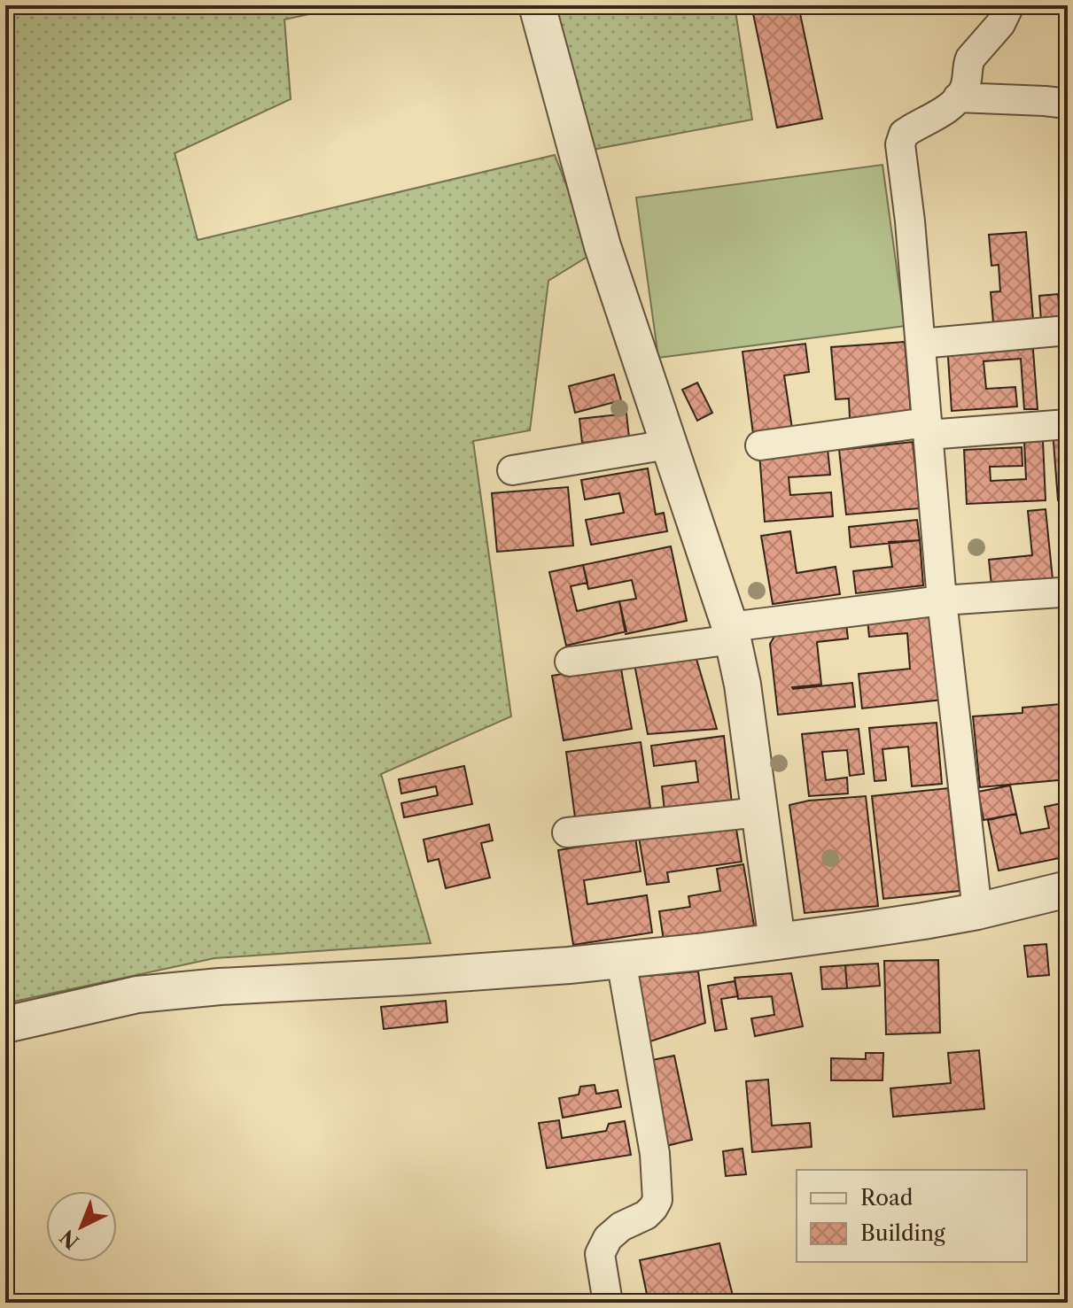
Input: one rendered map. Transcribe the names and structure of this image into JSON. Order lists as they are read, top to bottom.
{
  "legend": ["Road", "Building"],
  "north": "bottom left"
}
